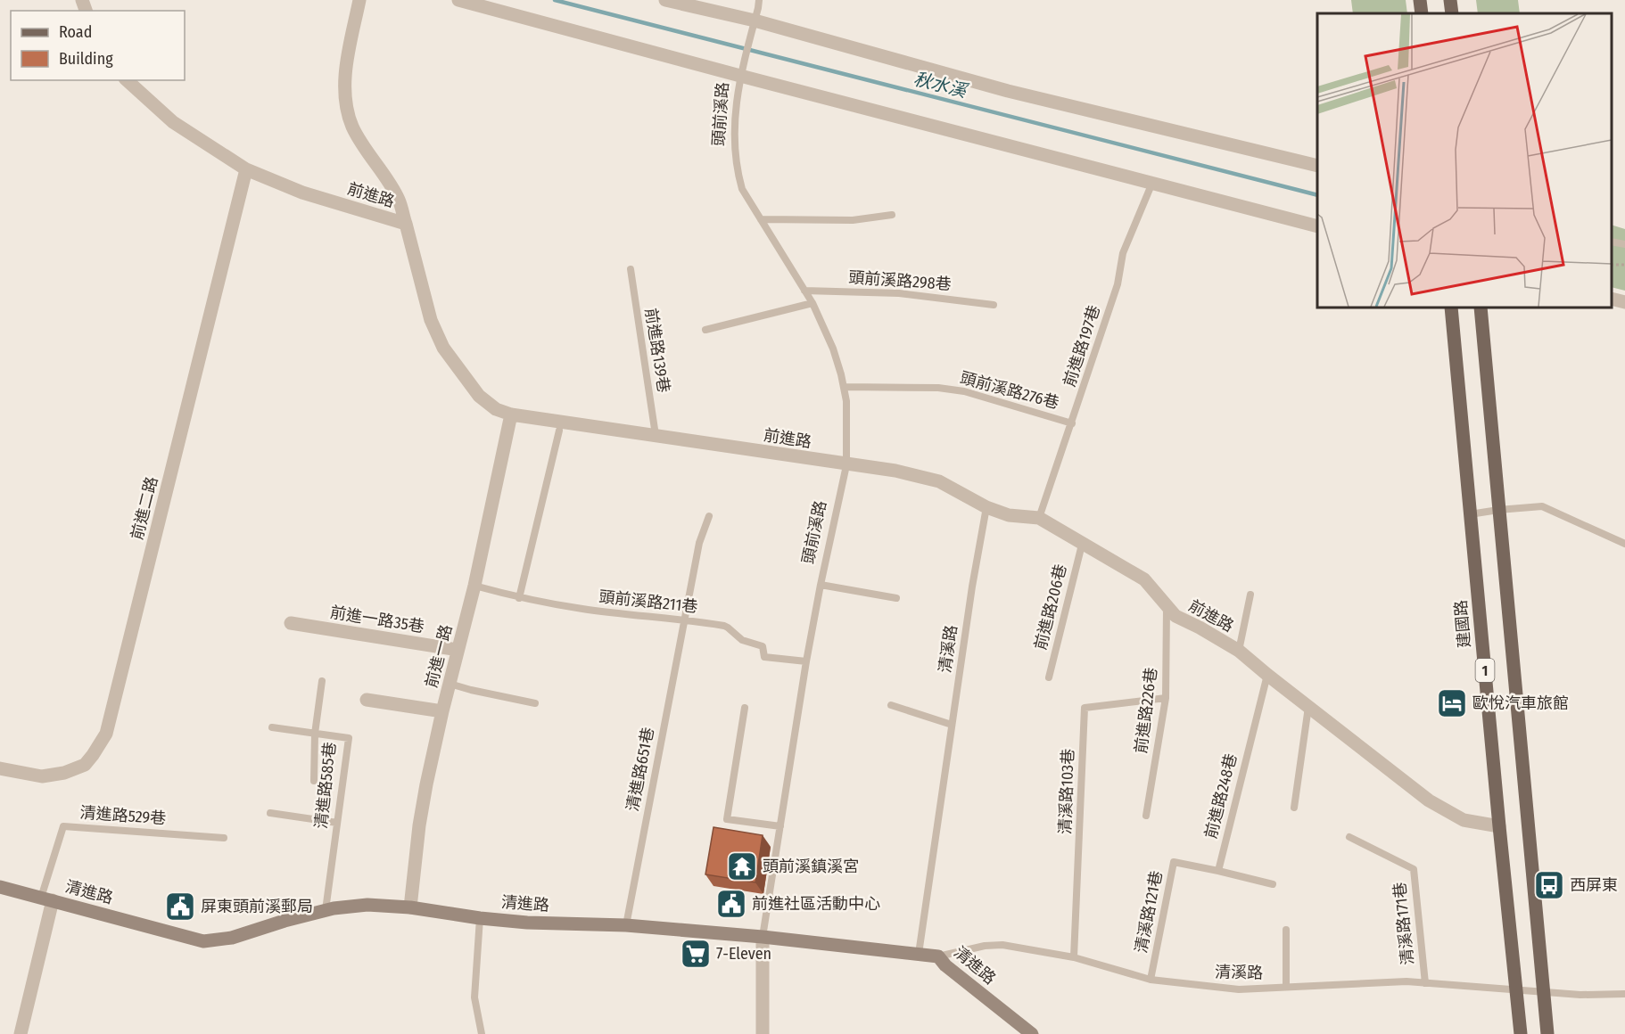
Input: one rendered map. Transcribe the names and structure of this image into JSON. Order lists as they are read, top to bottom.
{
  "streets": {
    "main road": ["建國路", "1"],
    "street": [
      "頭前溪路",
      "前進路",
      "前進二路",
      "前進一路35巷",
      "前進一路",
      "清進路"
    ],
    "lane": [
      "頭前溪路298巷",
      "前進路197巷",
      "前進路139巷",
      "頭前溪路276巷",
      "頭前溪路211巷",
      "前進路206巷",
      "清溪路",
      "前進路226巷",
      "清進路651巷",
      "清進路585巷",
      "清溪路103巷",
      "前進路248巷",
      "清進路529巷",
      "清溪路121巷",
      "清溪路171巷"
    ]
  },
  "crossings": [
    ["頭前溪路", "前進路"],
    ["頭前溪路", "頭前溪路298巷"],
    ["頭前溪路", "頭前溪路276巷"],
    ["頭前溪路", "頭前溪路211巷"],
    ["頭前溪路", "清進路"],
    ["前進路", "前進路197巷"],
    ["前進路", "前進路139巷"],
    ["前進路", "前進二路"],
    ["前進路", "前進路206巷"],
    ["前進路", "建國路"],
    ["前進路", "清溪路"],
    ["前進路", "前進一路"],
    ["前進路", "前進路226巷"],
    ["前進路", "前進路248巷"],
    ["前進路197巷", "頭前溪路276巷"],
    ["頭前溪路211巷", "前進一路"],
    ["頭前溪路211巷", "清進路651巷"],
    ["前進一路35巷", "前進一路"],
    ["建國路", "清溪路"],
    ["清溪路", "1"],
    ["清溪路", "清溪路103巷"],
    ["清溪路", "清進路"],
    ["清溪路", "清溪路121巷"],
    ["清溪路", "清溪路171巷"],
    ["前進一路", "清進路"],
    ["前進路226巷", "清溪路103巷"],
    ["清進路651巷", "清進路"],
    ["清進路585巷", "清進路"],
    ["前進路248巷", "清溪路121巷"],
    ["清進路529巷", "清進路"]
  ],
  "water": ["秋水溪"],
  "places": {
    "hotel": ["歐悅汽車旅館"],
    "temple": ["頭前溪鎮溪宮"],
    "bus stop": ["西屏東"],
    "public building": ["前進社區活動中心", "屏東頭前溪郵局"],
    "supermarket": ["7-Eleven"]
  },
  "legend": ["Road", "Building"]
}
